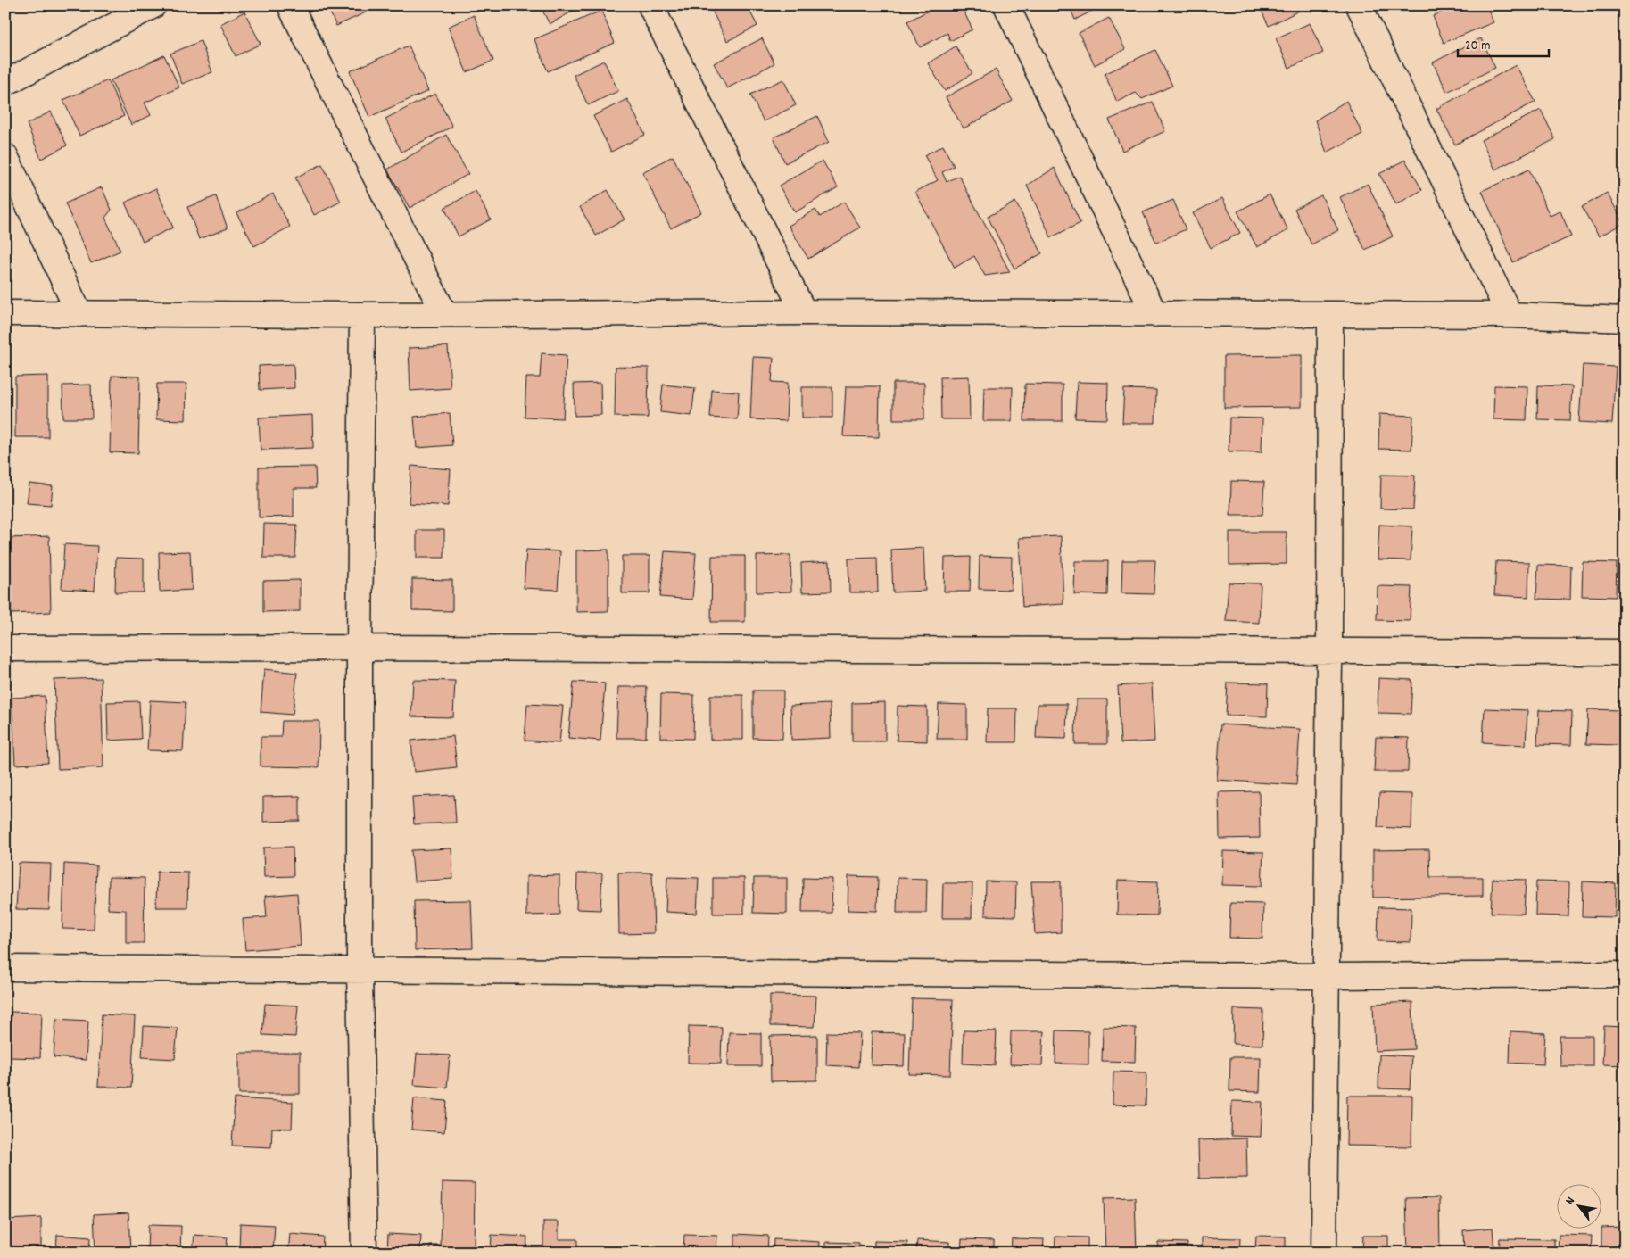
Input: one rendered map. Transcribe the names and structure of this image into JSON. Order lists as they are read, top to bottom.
{
  "scale_bar": "20 m",
  "north": "top left"
}
